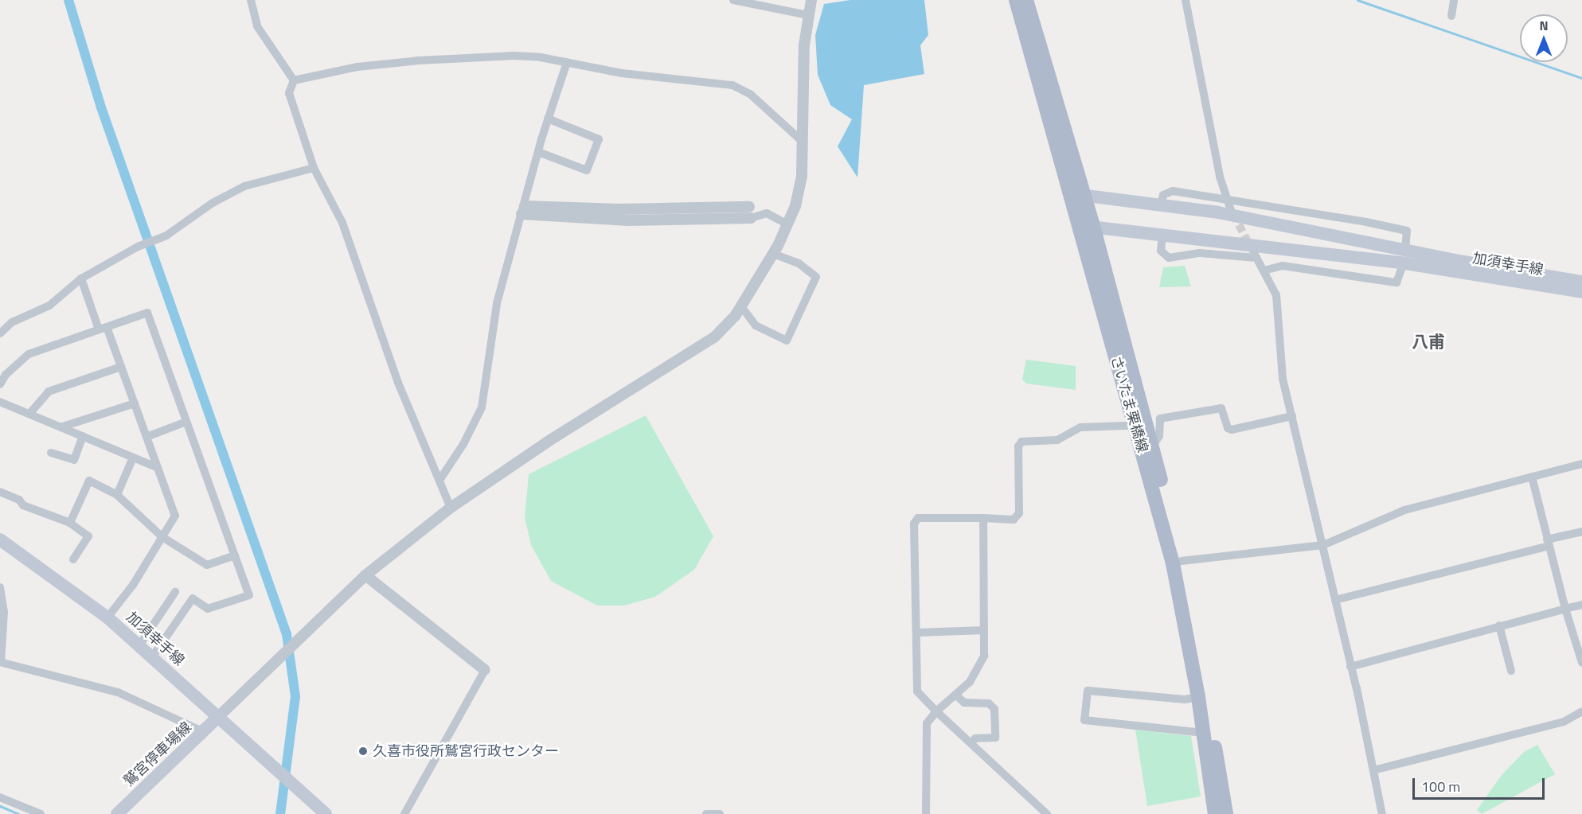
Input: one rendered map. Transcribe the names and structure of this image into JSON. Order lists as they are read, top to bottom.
{
  "streets": {
    "main road": ["加須幸手線", "さいたま栗橋線", "鷲宮停車場線"]
  },
  "crossings": [
    ["加須幸手線", "鷲宮停車場線"]
  ],
  "districts": ["八甫"],
  "places": ["久喜市役所鷲宮行政センター"],
  "scale_bar": "100 m",
  "north": "top"
}
